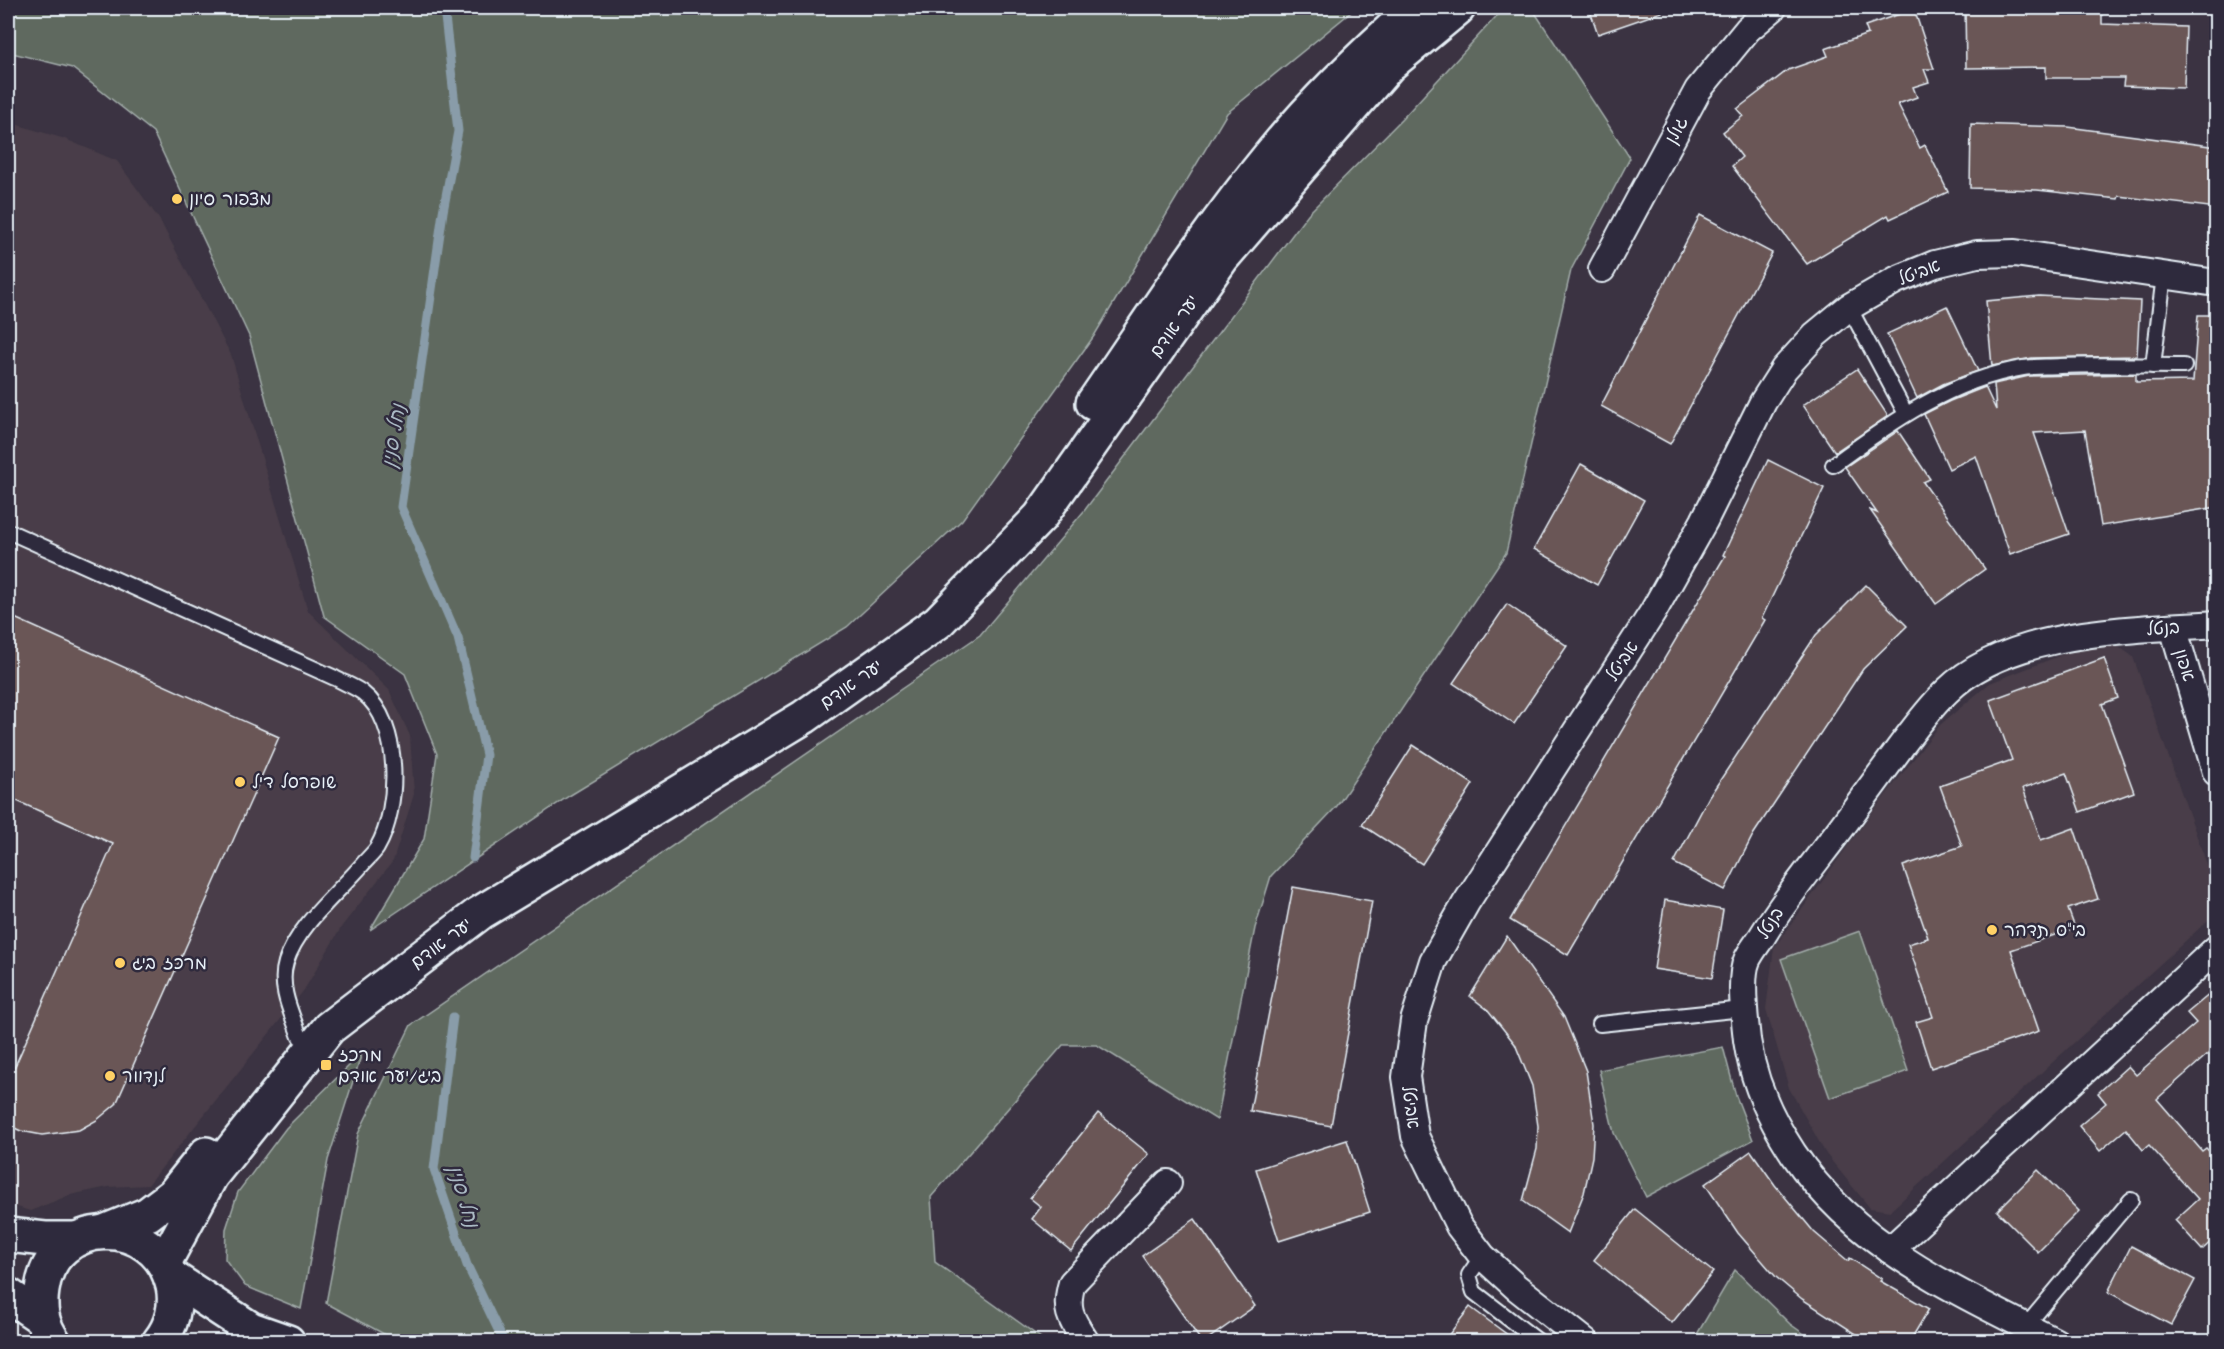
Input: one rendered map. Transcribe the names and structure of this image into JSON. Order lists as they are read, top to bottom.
{
  "streets": {
    "street": [
      "גולן",
      "אביטל",
      "יער אודם",
      "בנטל",
      "אפון"
    ]
  },
  "crossings": [
    ["בנטל", "אפון"]
  ],
  "water": ["נחל סנין"],
  "places": {
    "other": [
      "מצפור סיון",
      "שופרסל דיל",
      "בי\"ס תדהר",
      "מרכז ביג",
      "לנדוור"
    ],
    "transit": ["מרכז ביג/יער אודם"]
  }
}
